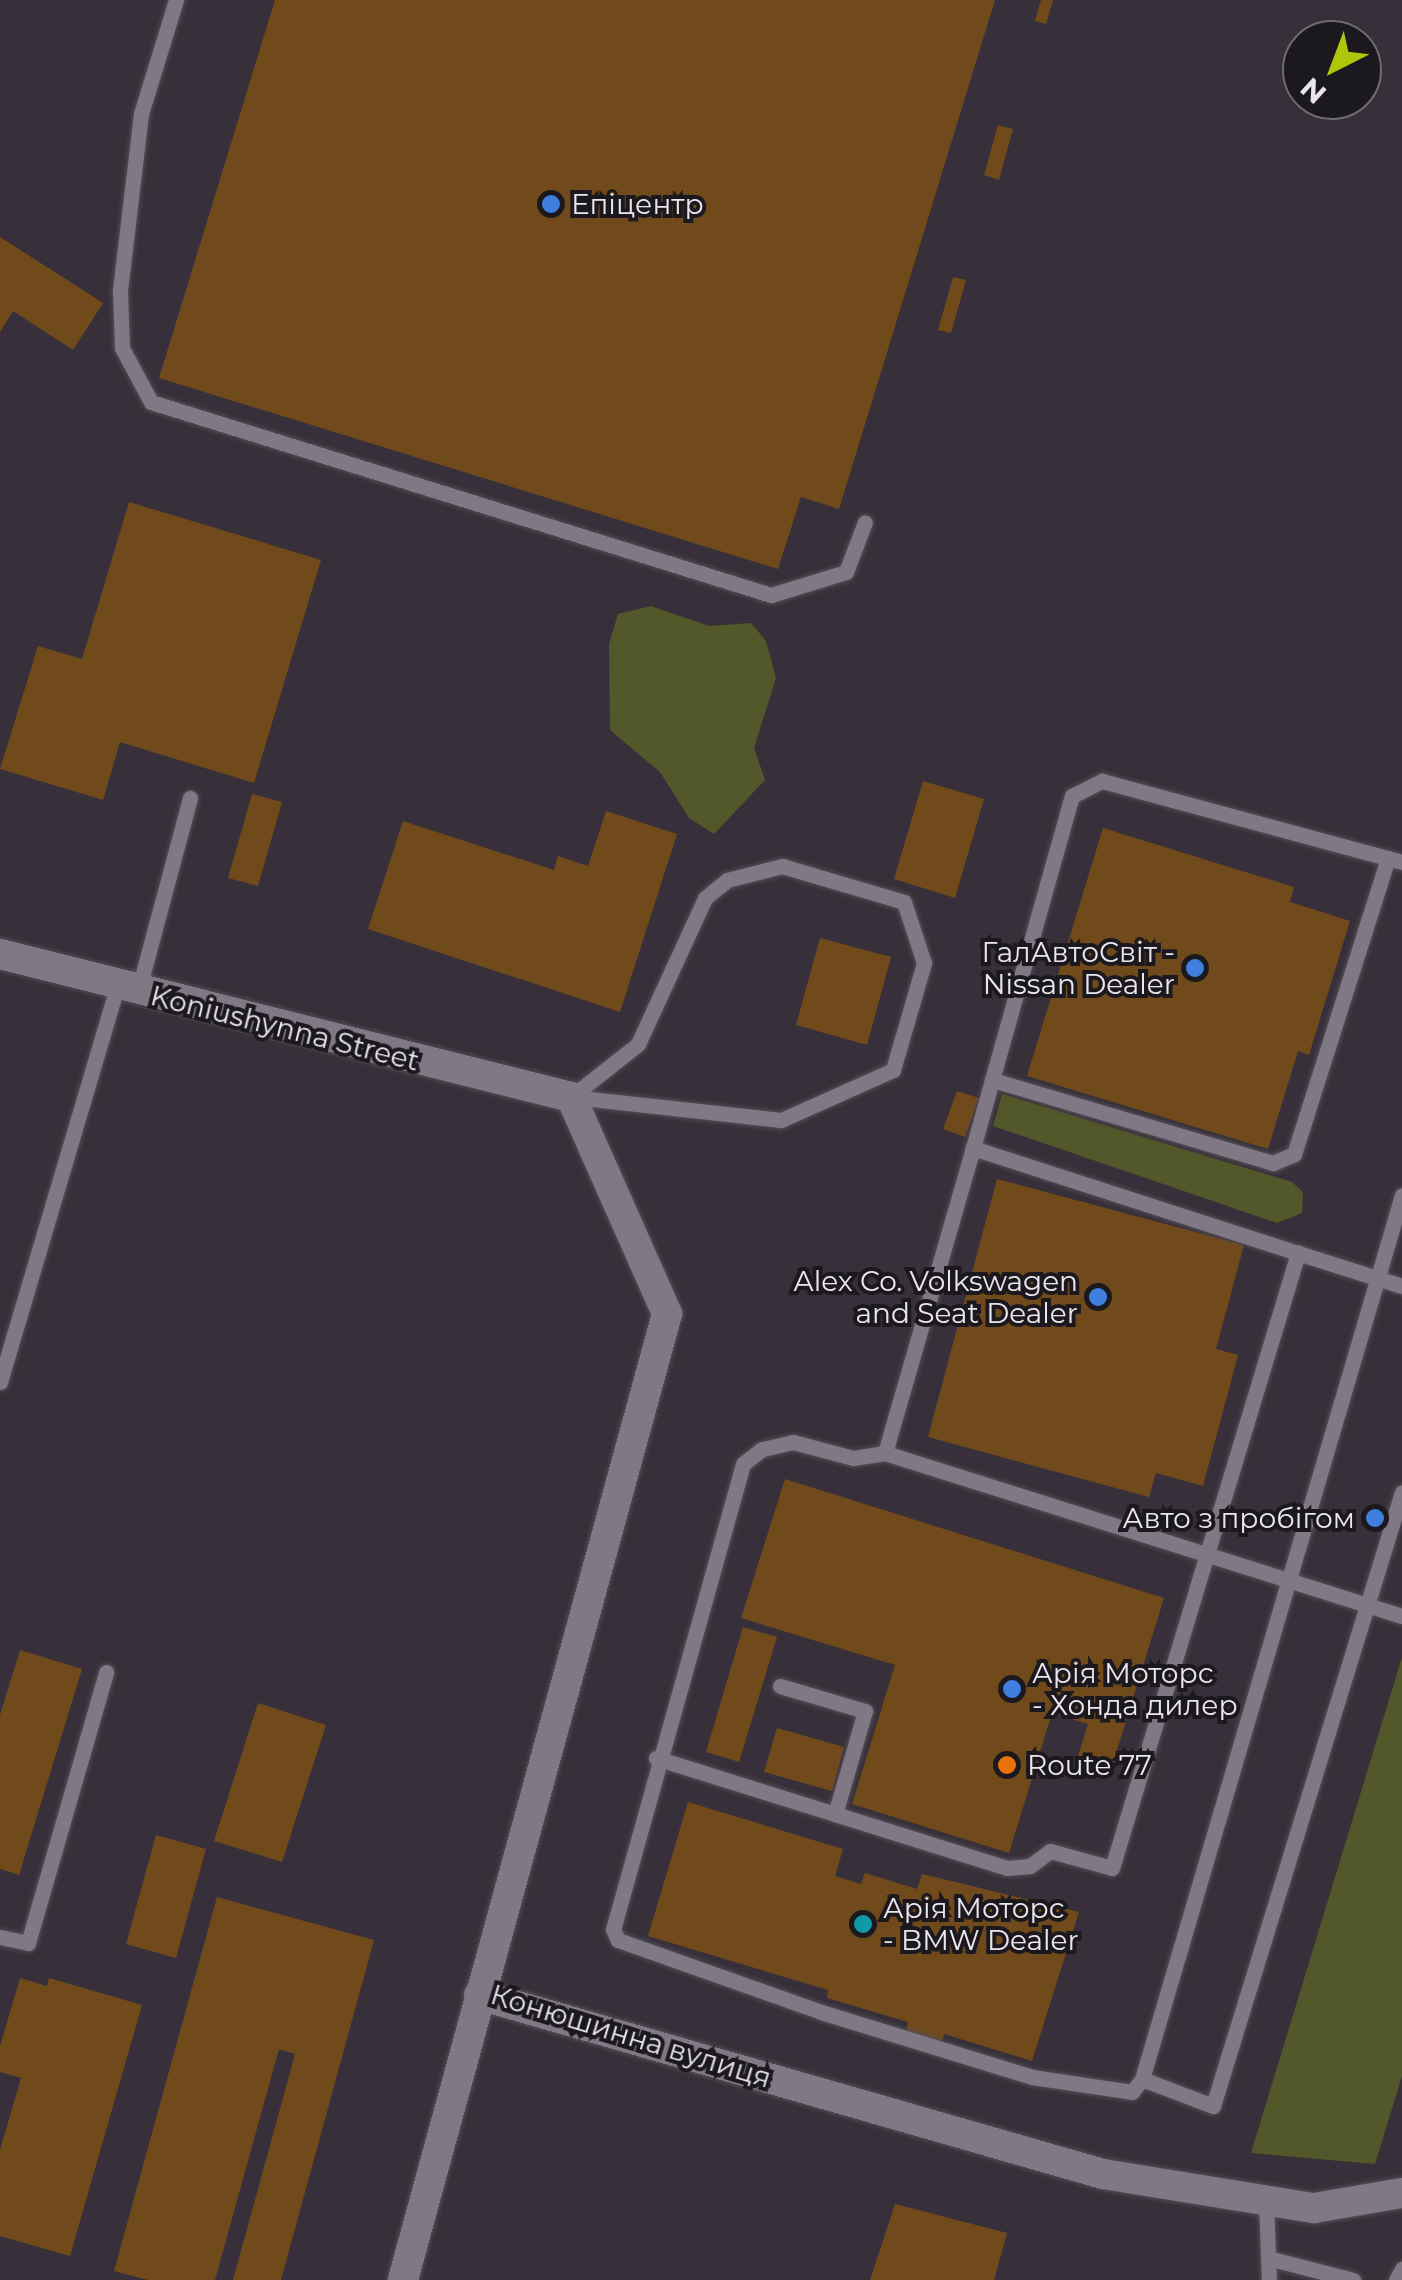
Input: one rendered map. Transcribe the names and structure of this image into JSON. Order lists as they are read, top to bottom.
{
  "streets": {
    "street": ["Koniushynna Street", "Конюшинна вулиця"]
  },
  "crossings": [
    ["Koniushynna Street", "Конюшинна вулиця"]
  ],
  "places": [
    "Епіцентр",
    "ГалАвтоСвіт - Nissan Dealer",
    "Alex Co. Volkswagen and Seat Dealer",
    "Авто з пробігом",
    "Арія Моторс - Хонда дилер",
    "Route 77",
    "Арія Моторс - BMW Dealer"
  ],
  "north": "bottom left"
}
